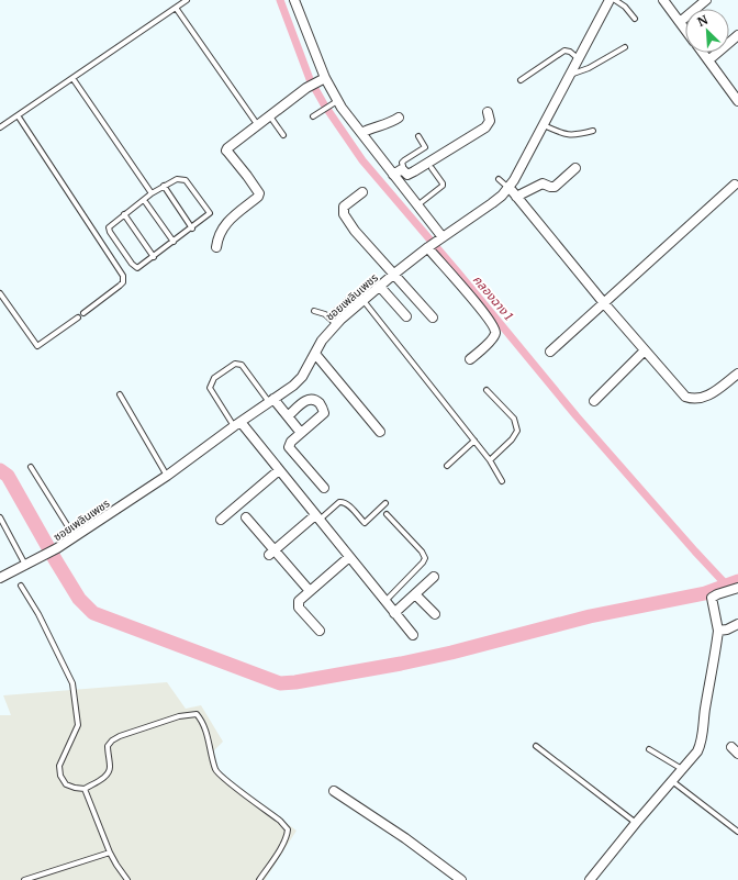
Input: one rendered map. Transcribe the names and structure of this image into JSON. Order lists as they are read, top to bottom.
{
  "streets": {
    "street": ["ซอยเพลินเพชร"]
  },
  "water": ["คลองฉาง 1"],
  "north": "top left"
}
